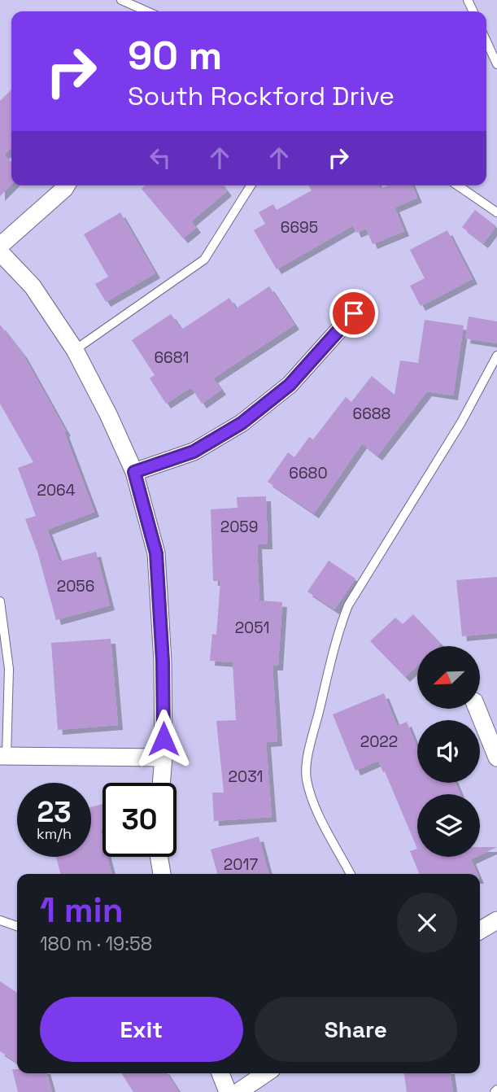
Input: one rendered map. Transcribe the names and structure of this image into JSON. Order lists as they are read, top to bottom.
{
  "house_numbers": [
    "6695",
    "6681",
    "6688",
    "6680",
    "2064",
    "2059",
    "2056",
    "2051",
    "2022",
    "2031",
    "2017"
  ],
  "north": "bottom left",
  "page": {
    "turn": ["90 m", "South Rockford Drive"],
    "speed": "23 km/h",
    "limit": "30",
    "heading": ["1 min", "180 m · 19:58"],
    "buttons": ["Exit", "Share"]
  }
}
